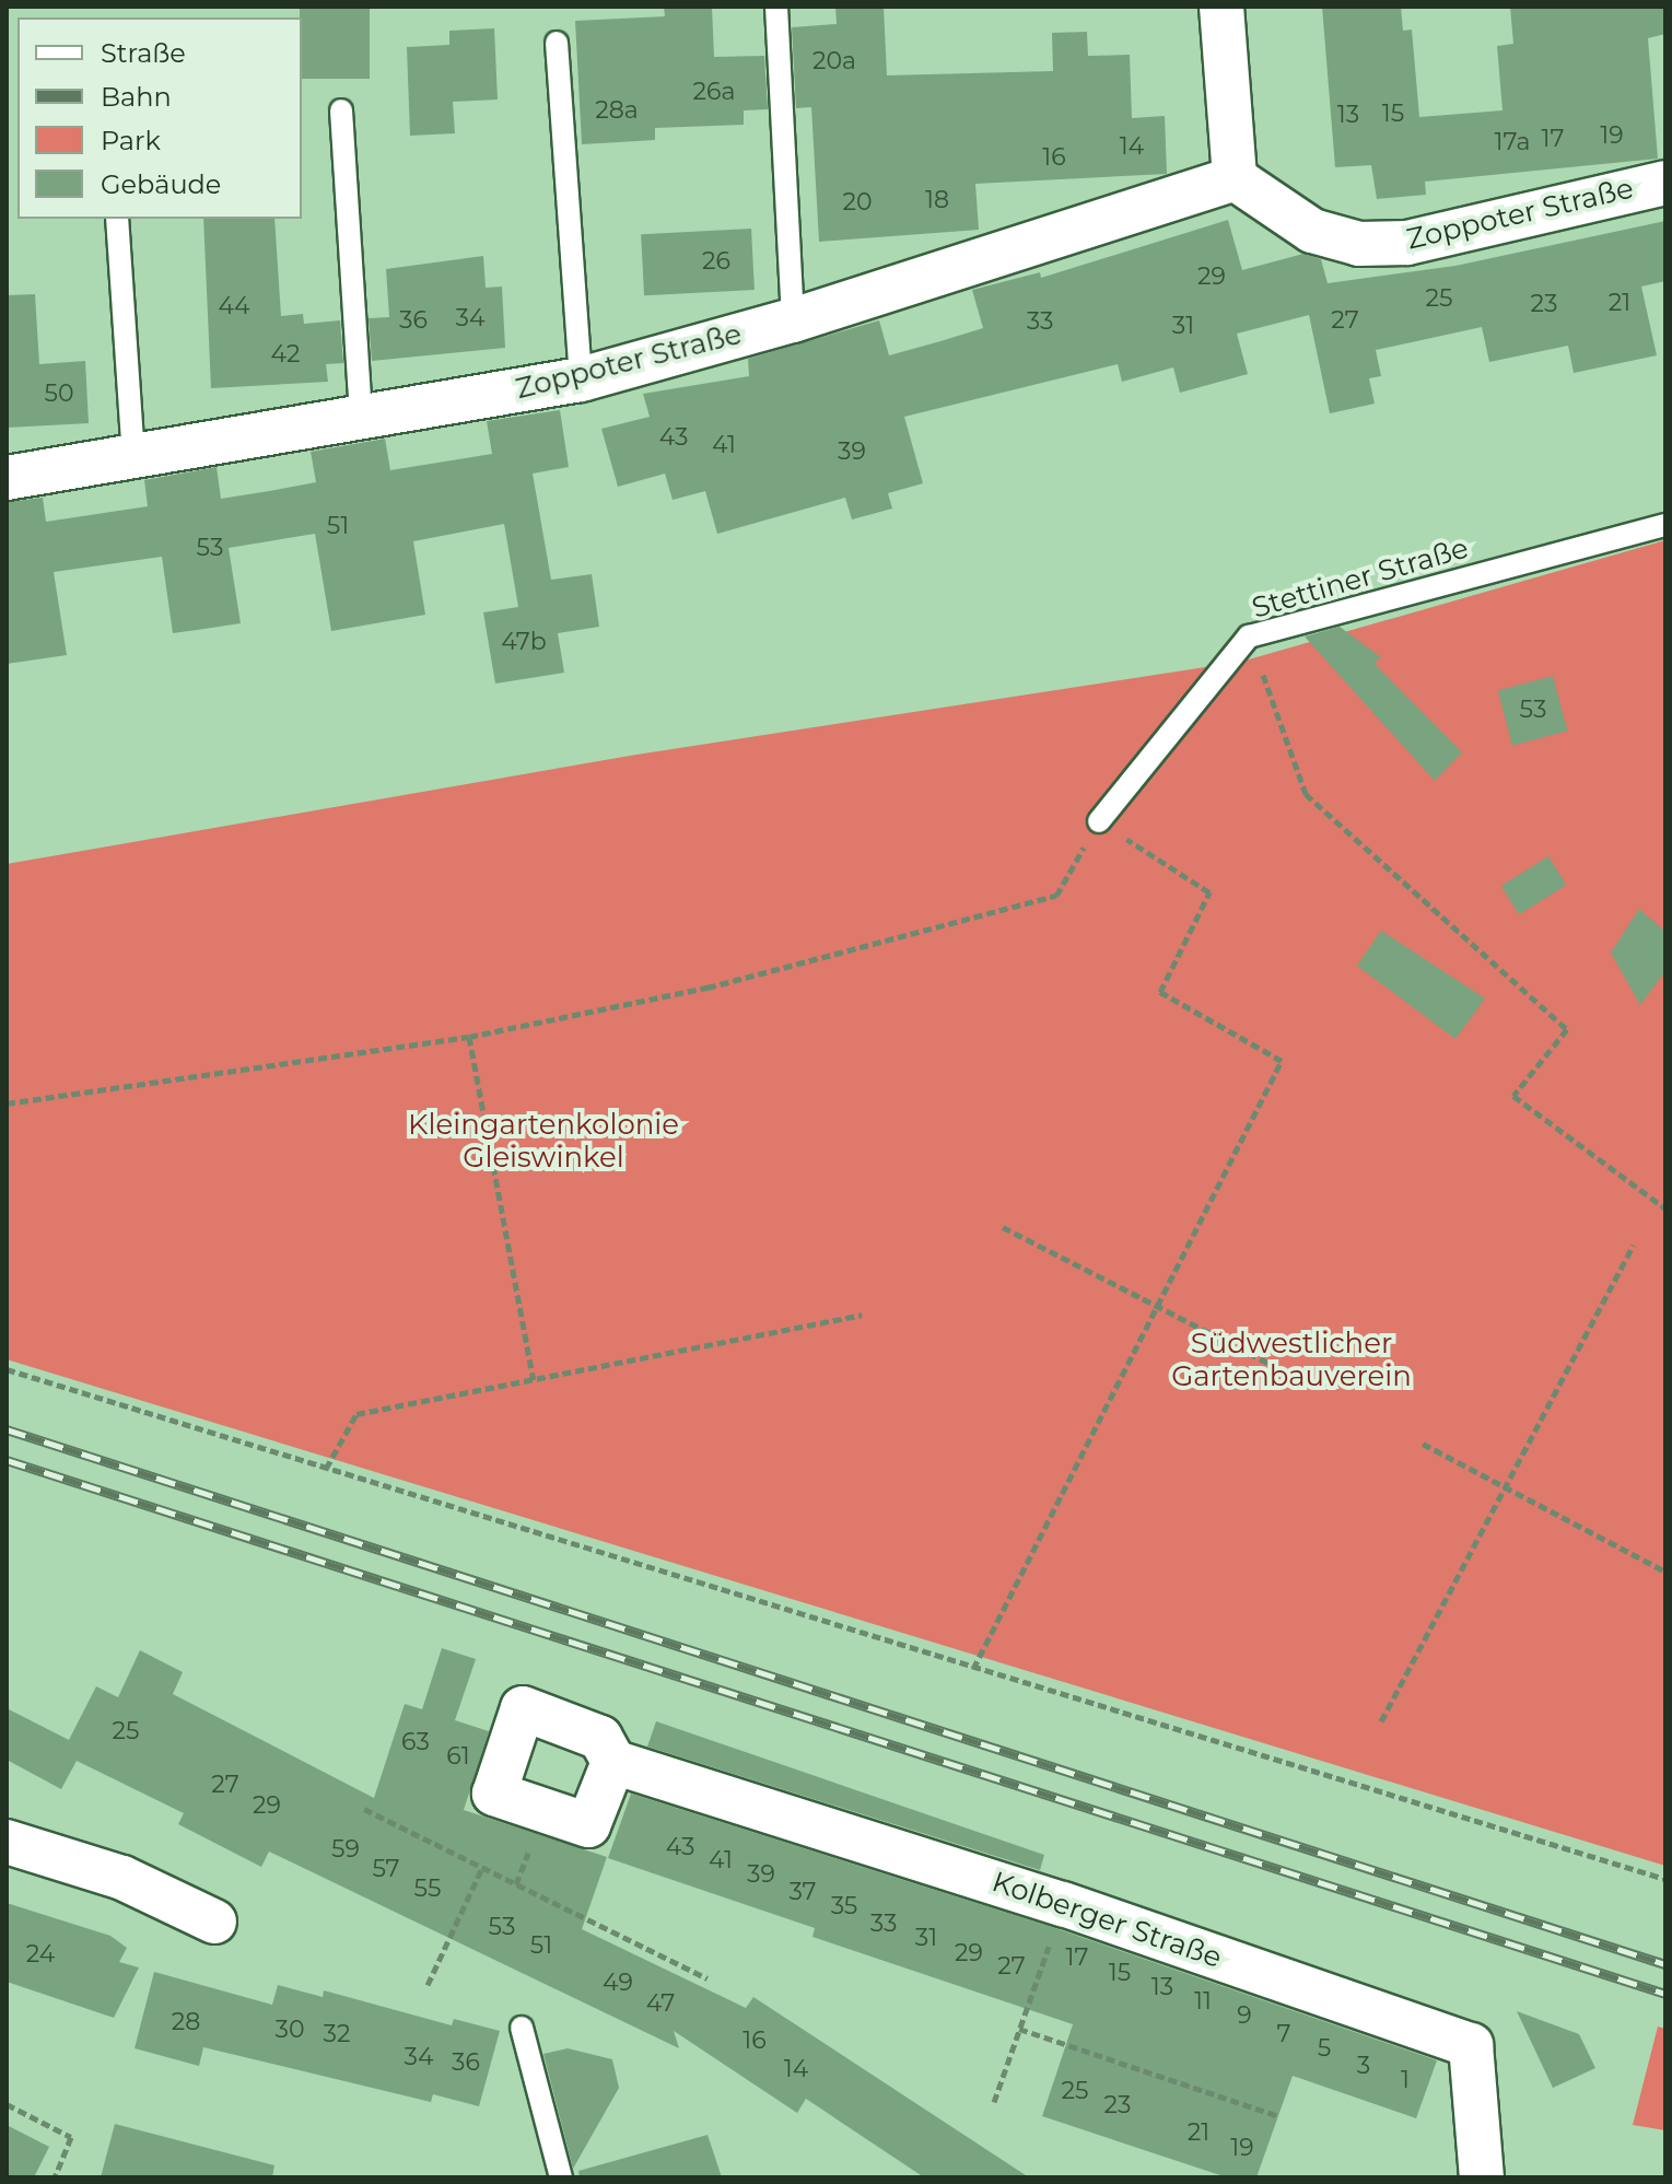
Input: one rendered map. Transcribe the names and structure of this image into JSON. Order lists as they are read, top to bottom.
{
  "streets": {
    "street": ["Zoppoter Straße", "Kolberger Straße"],
    "lane": ["Stettiner Straße"]
  },
  "parks": ["Kleingartenkolonie Gleiswinkel", "Südwestlicher Gartenbauverein"],
  "house_numbers": [
    "20a",
    "26a",
    "28a",
    "15",
    "13",
    "19",
    "17",
    "17a",
    "14",
    "16",
    "18",
    "20",
    "26",
    "29",
    "25",
    "21",
    "23",
    "44",
    "34",
    "36",
    "27",
    "33",
    "31",
    "42",
    "50",
    "43",
    "41",
    "39",
    "51",
    "53",
    "47b",
    "53",
    "25",
    "63",
    "61",
    "27",
    "29",
    "43",
    "59",
    "41",
    "57",
    "39",
    "55",
    "37",
    "35",
    "33",
    "53",
    "31",
    "51",
    "29",
    "24",
    "17",
    "27",
    "15",
    "49",
    "13",
    "11",
    "47",
    "9",
    "28",
    "30",
    "32",
    "7",
    "16",
    "5",
    "34",
    "36",
    "3",
    "14",
    "1",
    "25",
    "23",
    "21",
    "19"
  ],
  "legend": [
    "Straße",
    "Bahn",
    "Park",
    "Gebäude"
  ]
}
